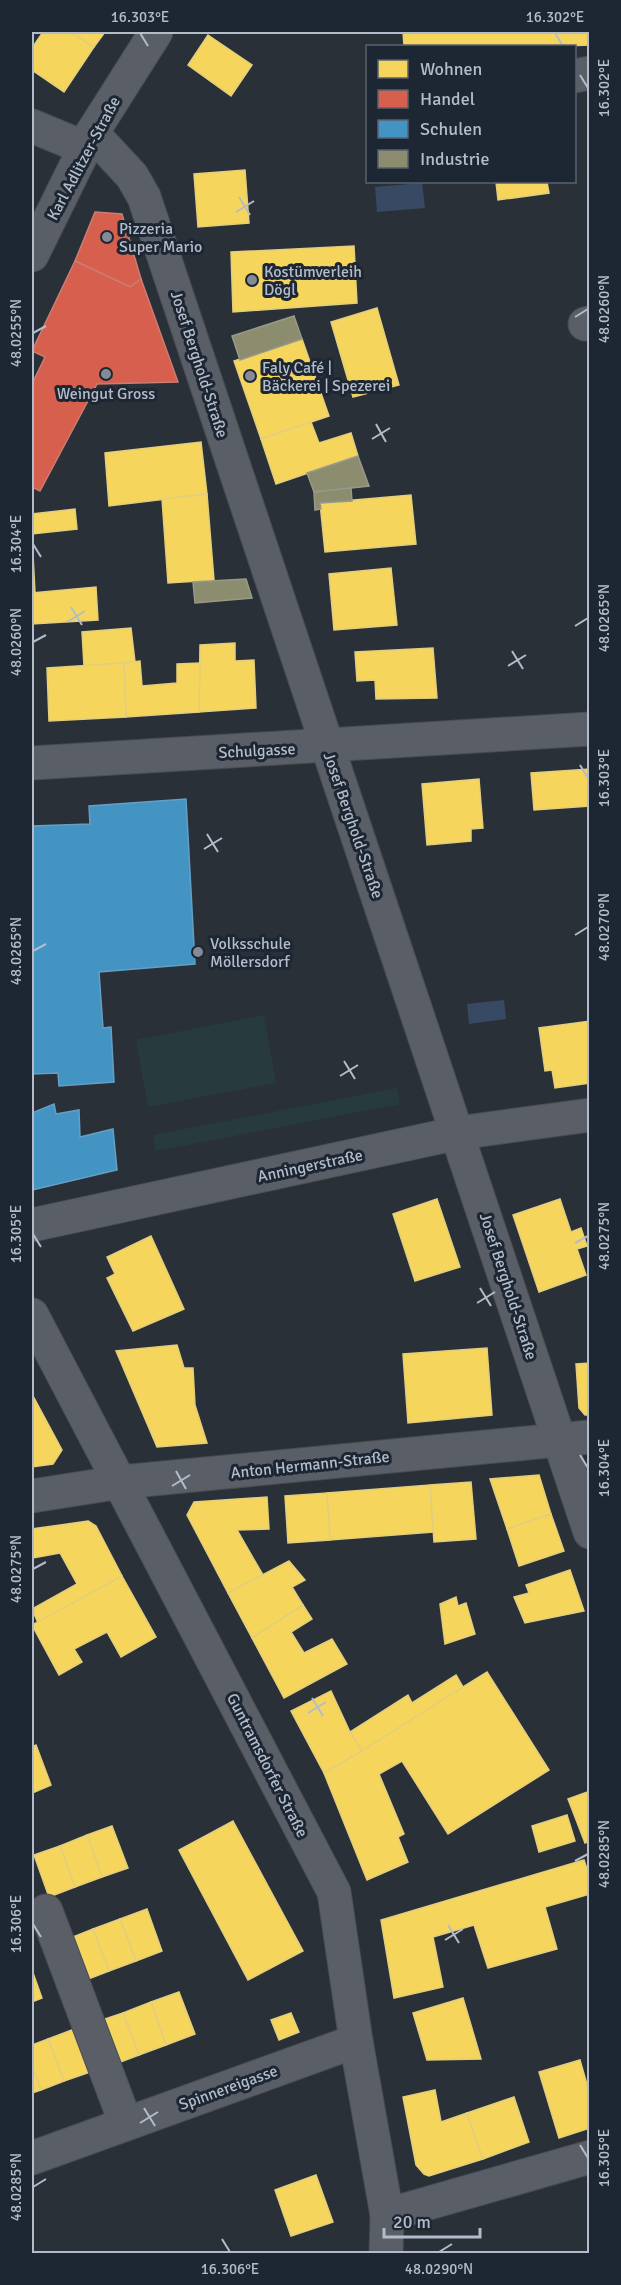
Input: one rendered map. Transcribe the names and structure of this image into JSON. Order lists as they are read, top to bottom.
{
  "streets": {
    "street": [
      "Karl Adlitzer-Straße",
      "Josef Berghold-Straße",
      "Schulgasse",
      "Anningerstraße",
      "Anton Hermann-Straße",
      "Guntramsdorfer Straße",
      "Spinnereigasse"
    ]
  },
  "crossings": [
    ["Karl Adlitzer-Straße", "Josef Berghold-Straße"],
    ["Josef Berghold-Straße", "Schulgasse"],
    ["Josef Berghold-Straße", "Anningerstraße"],
    ["Josef Berghold-Straße", "Anton Hermann-Straße"],
    ["Anton Hermann-Straße", "Guntramsdorfer Straße"],
    ["Guntramsdorfer Straße", "Spinnereigasse"]
  ],
  "places": [
    "Pizzeria Super Mario",
    "Kostümverleih Dögl",
    "Weingut Gross",
    "Faly Café | Bäckerei | Spezerei",
    "Volksschule Möllersdorf"
  ],
  "legend": [
    "Wohnen",
    "Handel",
    "Schulen",
    "Industrie"
  ],
  "scale_bar": "20 m",
  "coordinates": [
    "16.303°E",
    "16.302°E",
    "48.0260°N",
    "48.0255°N",
    "16.304°E",
    "48.0265°N",
    "48.0270°N",
    "16.305°E",
    "48.0275°N",
    "48.0285°N",
    "16.306°E",
    "48.0290°N"
  ]
}
